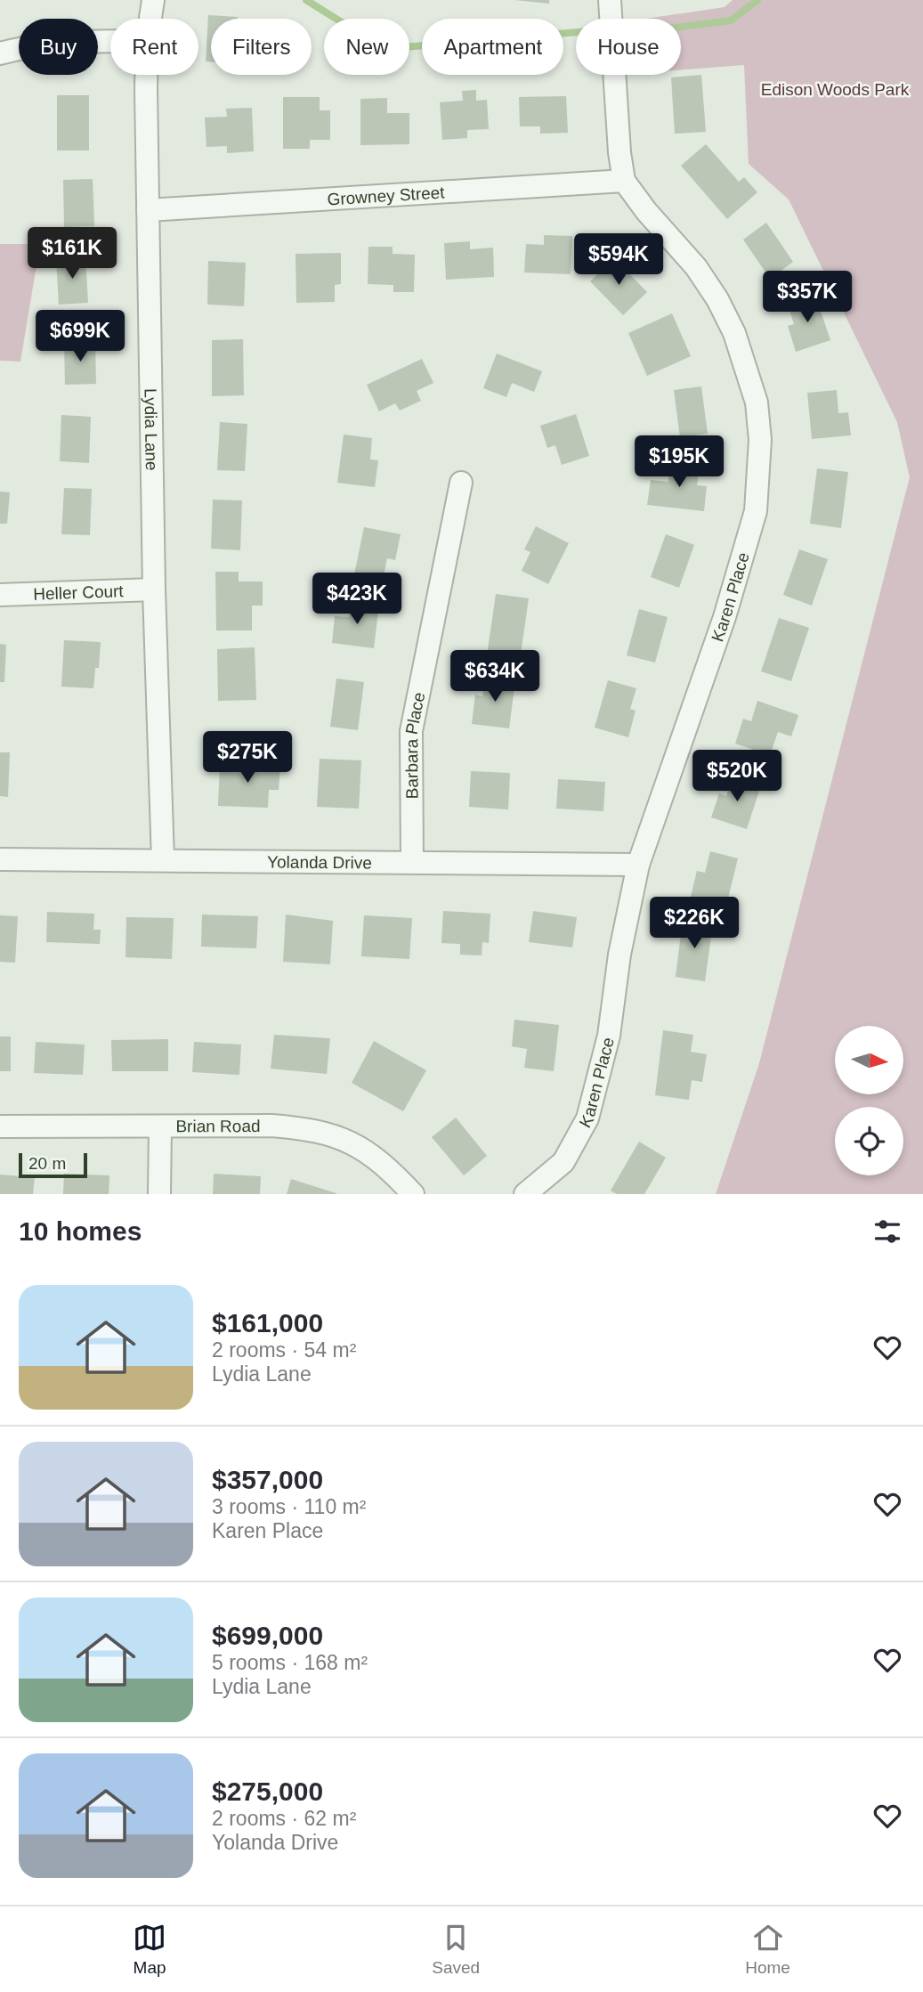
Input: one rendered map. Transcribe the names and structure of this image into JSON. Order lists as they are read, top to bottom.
{
  "streets": {
    "street": [
      "Growney Street",
      "Lydia Lane",
      "Heller Court",
      "Karen Place",
      "Barbara Place",
      "Yolanda Drive",
      "Brian Road"
    ]
  },
  "crossings": [
    ["Growney Street", "Lydia Lane"],
    ["Growney Street", "Karen Place"],
    ["Lydia Lane", "Heller Court"],
    ["Lydia Lane", "Yolanda Drive"],
    ["Karen Place", "Yolanda Drive"],
    ["Barbara Place", "Yolanda Drive"]
  ],
  "parks": ["Edison Woods Park"],
  "scale_bar": "20 m",
  "north": "right",
  "page": {
    "chip": [
      "Buy",
      "Rent",
      "Filters",
      "New",
      "Apartment",
      "House"
    ],
    "price": [
      "$161K",
      "$594K",
      "$357K",
      "$699K",
      "$195K",
      "$423K",
      "$634K",
      "$275K",
      "$520K",
      "$226K"
    ],
    "scale": "20 m",
    "heading": "10 homes",
    "list": [
      {
        "name": "$161,000",
        "note": "2 rooms · 54 m² · Lydia Lane"
      },
      {
        "name": "$357,000",
        "note": "3 rooms · 110 m² · Karen Place"
      },
      {
        "name": "$699,000",
        "note": "5 rooms · 168 m² · Lydia Lane"
      },
      {
        "name": "$275,000",
        "note": "2 rooms · 62 m² · Yolanda Drive"
      }
    ],
    "tabs": ["Map", "Saved", "Home"]
  }
}
